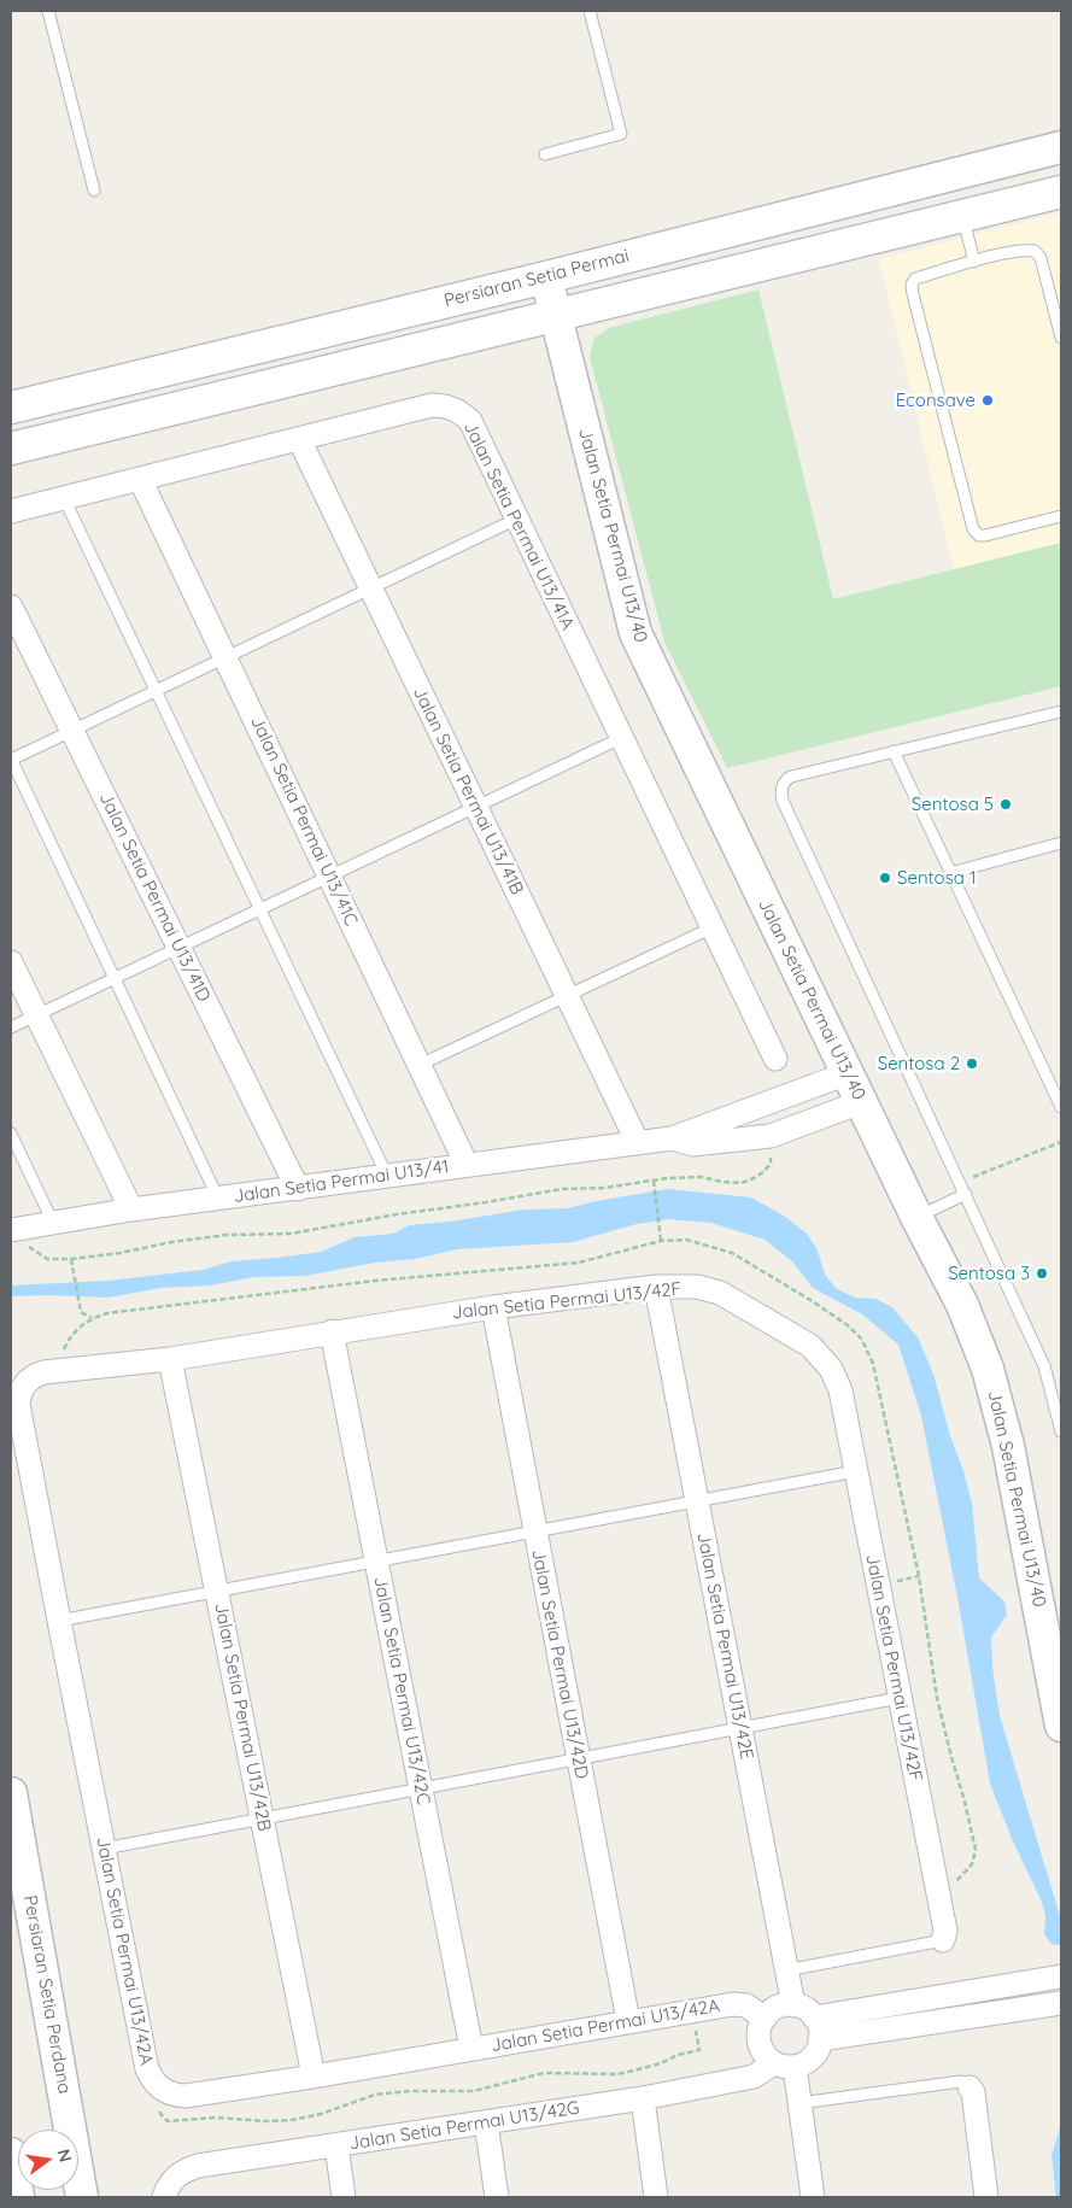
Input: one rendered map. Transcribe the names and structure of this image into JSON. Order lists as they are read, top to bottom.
{
  "streets": {
    "street": [
      "Persiaran Setia Permai",
      "Jalan Setia Permai U13/41A",
      "Jalan Setia Permai U13/40",
      "Jalan Setia Permai U13/41B",
      "Jalan Setia Permai U13/41C",
      "Jalan Setia Permai U13/41D",
      "Jalan Setia Permai U13/41",
      "Jalan Setia Permai U13/42F",
      "Jalan Setia Permai U13/42E",
      "Jalan Setia Permai U13/42D",
      "Jalan Setia Permai U13/42C",
      "Jalan Setia Permai U13/42B",
      "Jalan Setia Permai U13/42A",
      "Persiaran Setia Perdana",
      "Jalan Setia Permai U13/42G"
    ]
  },
  "crossings": [
    ["Persiaran Setia Permai", "Jalan Setia Permai U13/40"],
    ["Jalan Setia Permai U13/41A", "Jalan Setia Permai U13/41B"],
    ["Jalan Setia Permai U13/41A", "Jalan Setia Permai U13/41C"],
    ["Jalan Setia Permai U13/40", "Jalan Setia Permai U13/41"],
    ["Jalan Setia Permai U13/41B", "Jalan Setia Permai U13/41"],
    ["Jalan Setia Permai U13/41C", "Jalan Setia Permai U13/41"],
    ["Jalan Setia Permai U13/41D", "Jalan Setia Permai U13/41"],
    ["Jalan Setia Permai U13/42F", "Jalan Setia Permai U13/42E"],
    ["Jalan Setia Permai U13/42F", "Jalan Setia Permai U13/42D"],
    ["Jalan Setia Permai U13/42F", "Jalan Setia Permai U13/42C"],
    ["Jalan Setia Permai U13/42F", "Jalan Setia Permai U13/42B"],
    ["Jalan Setia Permai U13/42F", "Jalan Setia Permai U13/42A"],
    ["Jalan Setia Permai U13/42E", "Jalan Setia Permai U13/42A"],
    ["Jalan Setia Permai U13/42E", "Jalan Setia Permai U13/42G"],
    ["Jalan Setia Permai U13/42D", "Jalan Setia Permai U13/42A"],
    ["Jalan Setia Permai U13/42C", "Jalan Setia Permai U13/42A"],
    ["Jalan Setia Permai U13/42B", "Jalan Setia Permai U13/42A"],
    ["Jalan Setia Permai U13/42A", "Jalan Setia Permai U13/42G"]
  ],
  "places": [
    "Econsave",
    "Sentosa 5",
    "Sentosa 1",
    "Sentosa 2",
    "Sentosa 3"
  ],
  "north": "right"
}
